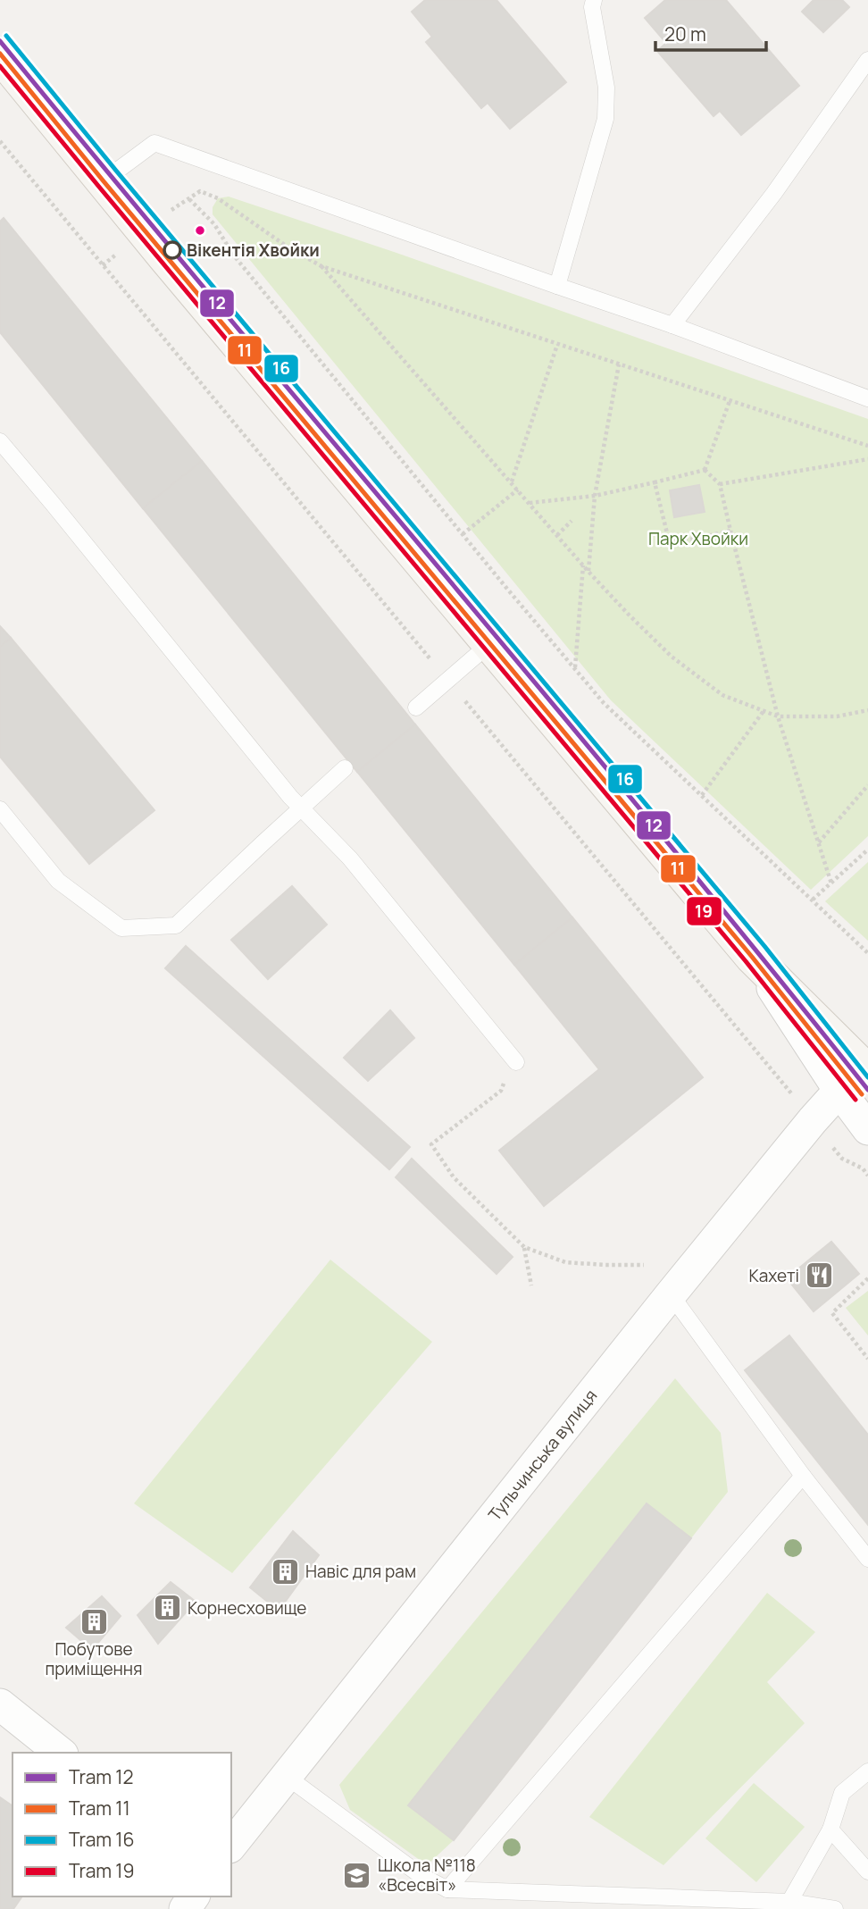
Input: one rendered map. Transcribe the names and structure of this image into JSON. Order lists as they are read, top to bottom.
{
  "streets": {
    "street": ["Тульчинська вулиця"]
  },
  "parks": ["Парк Хвойки"],
  "places": {
    "other": ["Вікентія Хвойки"],
    "restaurant": ["Кахеті"],
    "building": ["Навіс для рам", "Корнесховище", "Побутове приміщення"],
    "school or university": ["Школа №118 «Всесвіт»"]
  },
  "lines": [
    "tram line 16",
    "tram line 12",
    "tram line 11",
    "tram line 19"
  ],
  "legend": [
    "Tram 12",
    "Tram 11",
    "Tram 16",
    "Tram 19"
  ],
  "scale_bar": "20 m"
}
